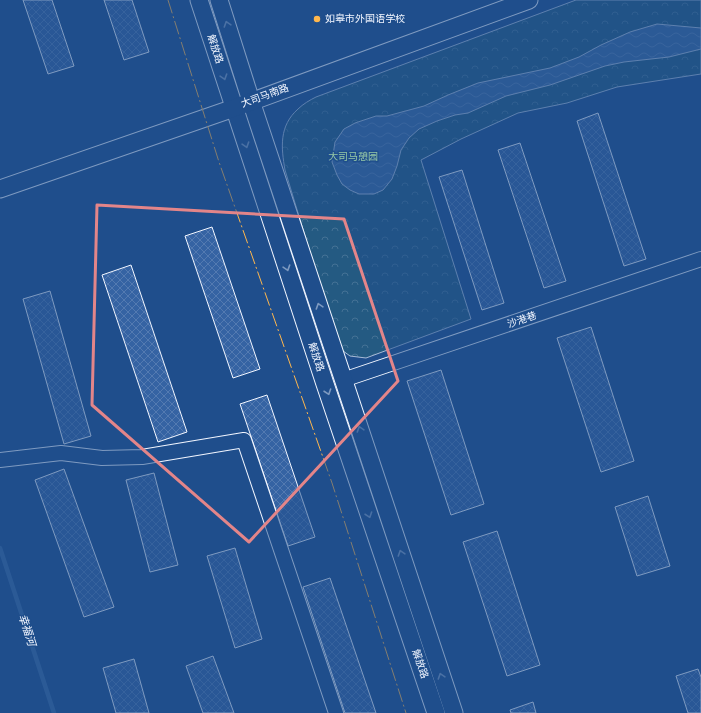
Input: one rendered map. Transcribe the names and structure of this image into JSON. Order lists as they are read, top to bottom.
{
  "streets": {
    "street": ["解放路", "大司马南路", "沙港巷"]
  },
  "crossings": [
    ["解放路", "大司马南路"],
    ["解放路", "沙港巷"]
  ],
  "water": ["幸福河"],
  "parks": ["大司马憩园"],
  "places": ["如皋市外国语学校"]
}
